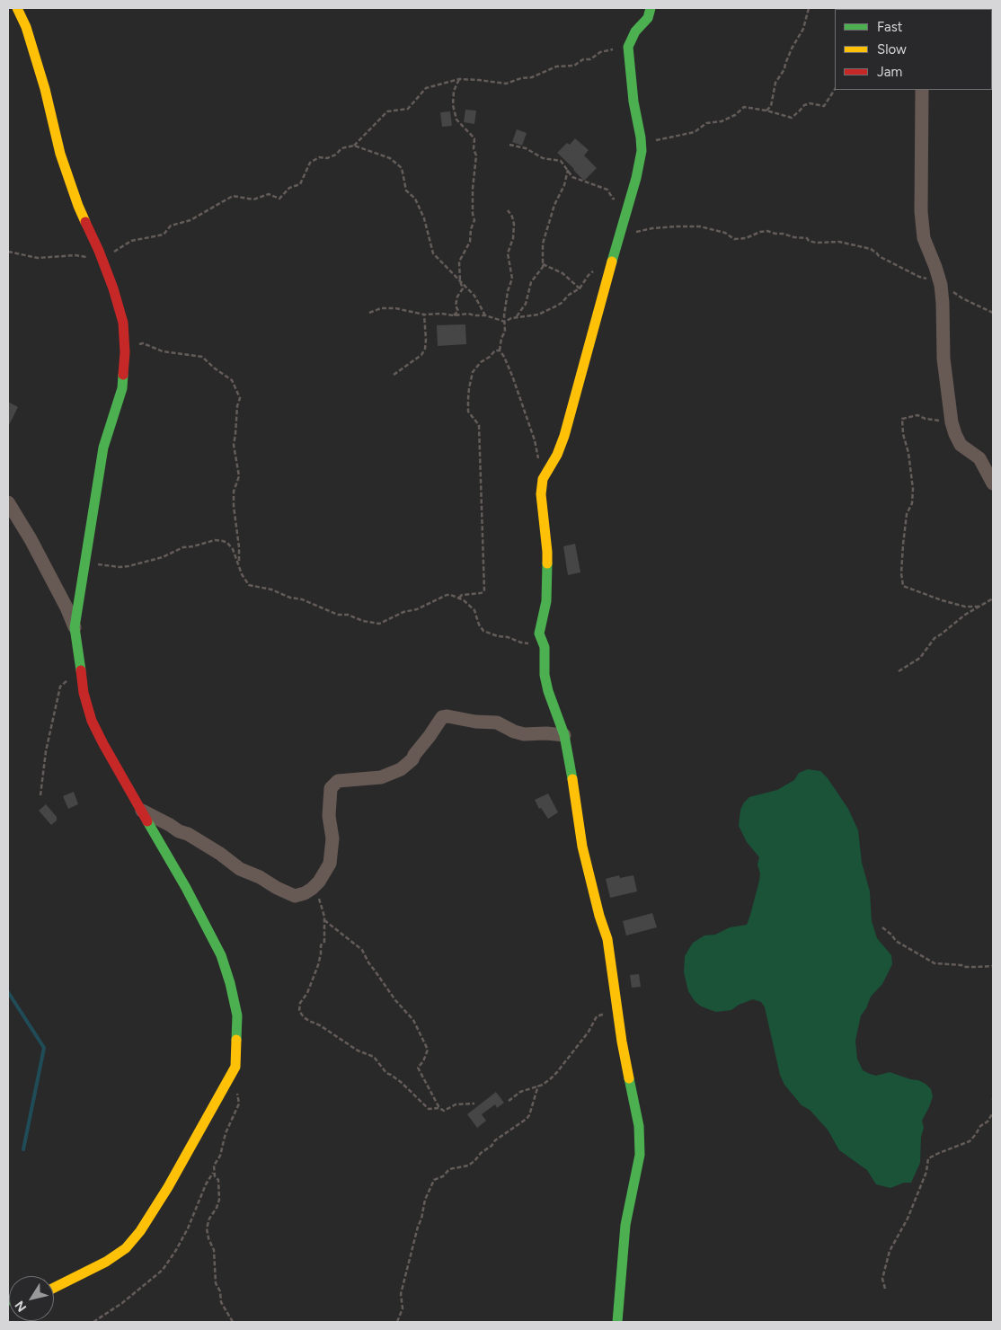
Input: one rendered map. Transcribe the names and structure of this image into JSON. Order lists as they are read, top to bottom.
{
  "legend": ["Fast", "Slow", "Jam"],
  "north": "bottom left"
}
